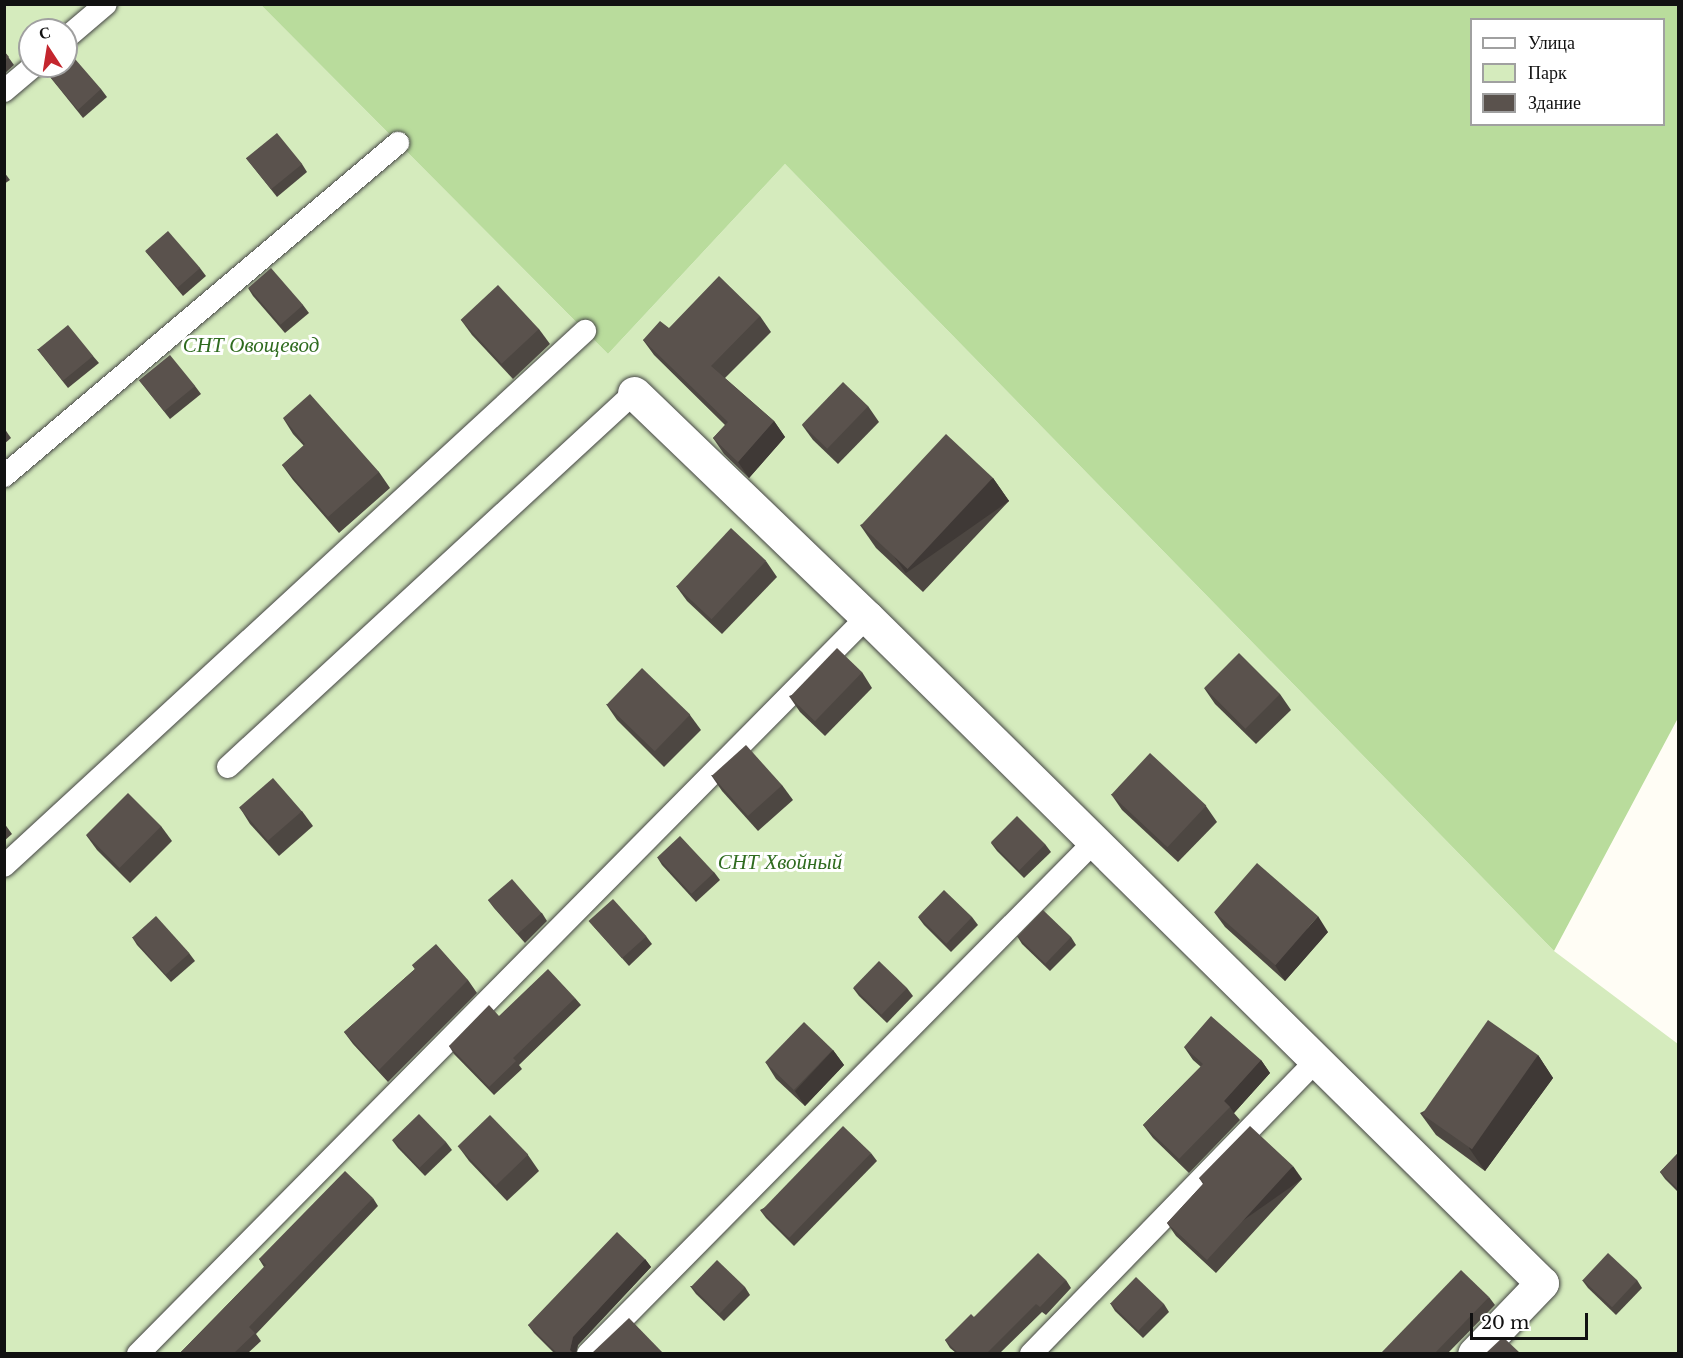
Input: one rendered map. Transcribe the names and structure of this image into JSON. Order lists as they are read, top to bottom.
{
  "parks": ["СНТ Овощевод", "СНТ Хвойный"],
  "legend": ["Улица", "Парк", "Здание"],
  "scale_bar": "20 m",
  "north": "top"
}
